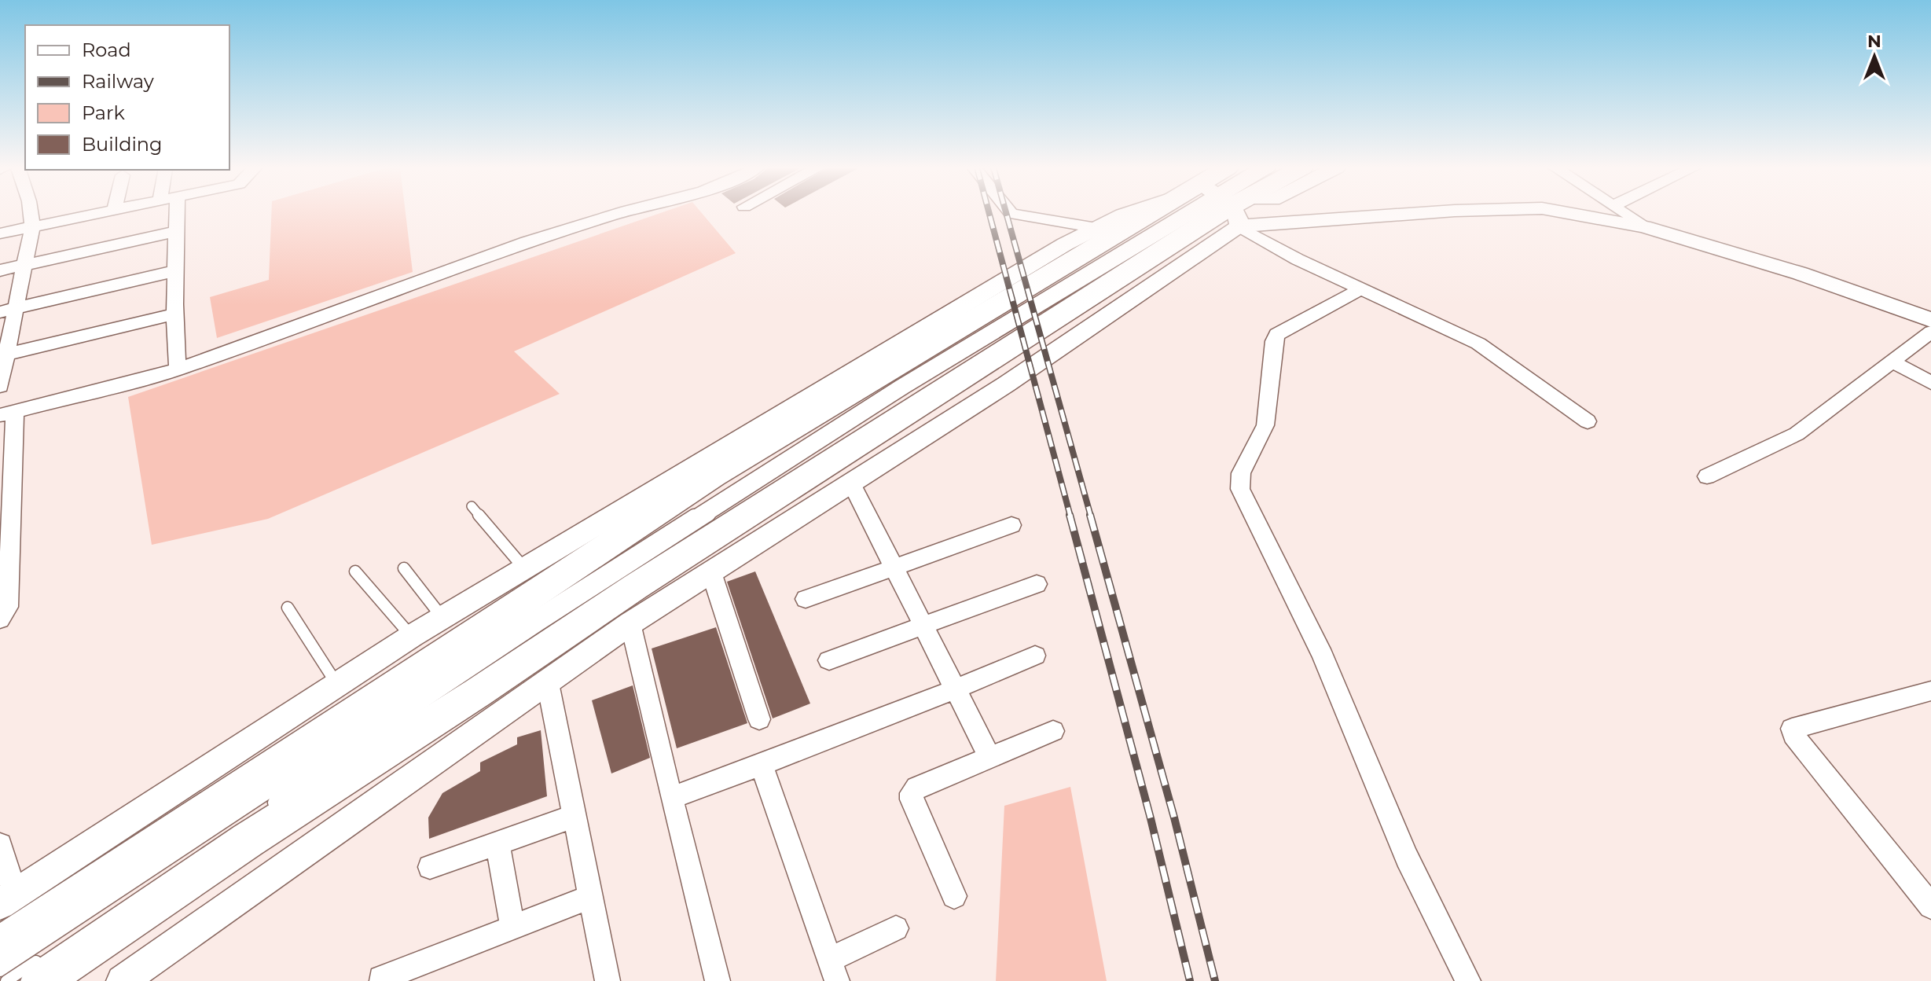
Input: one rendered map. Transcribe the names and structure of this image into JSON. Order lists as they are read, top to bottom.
{
  "legend": [
    "Road",
    "Railway",
    "Park",
    "Building"
  ],
  "north": "top"
}
